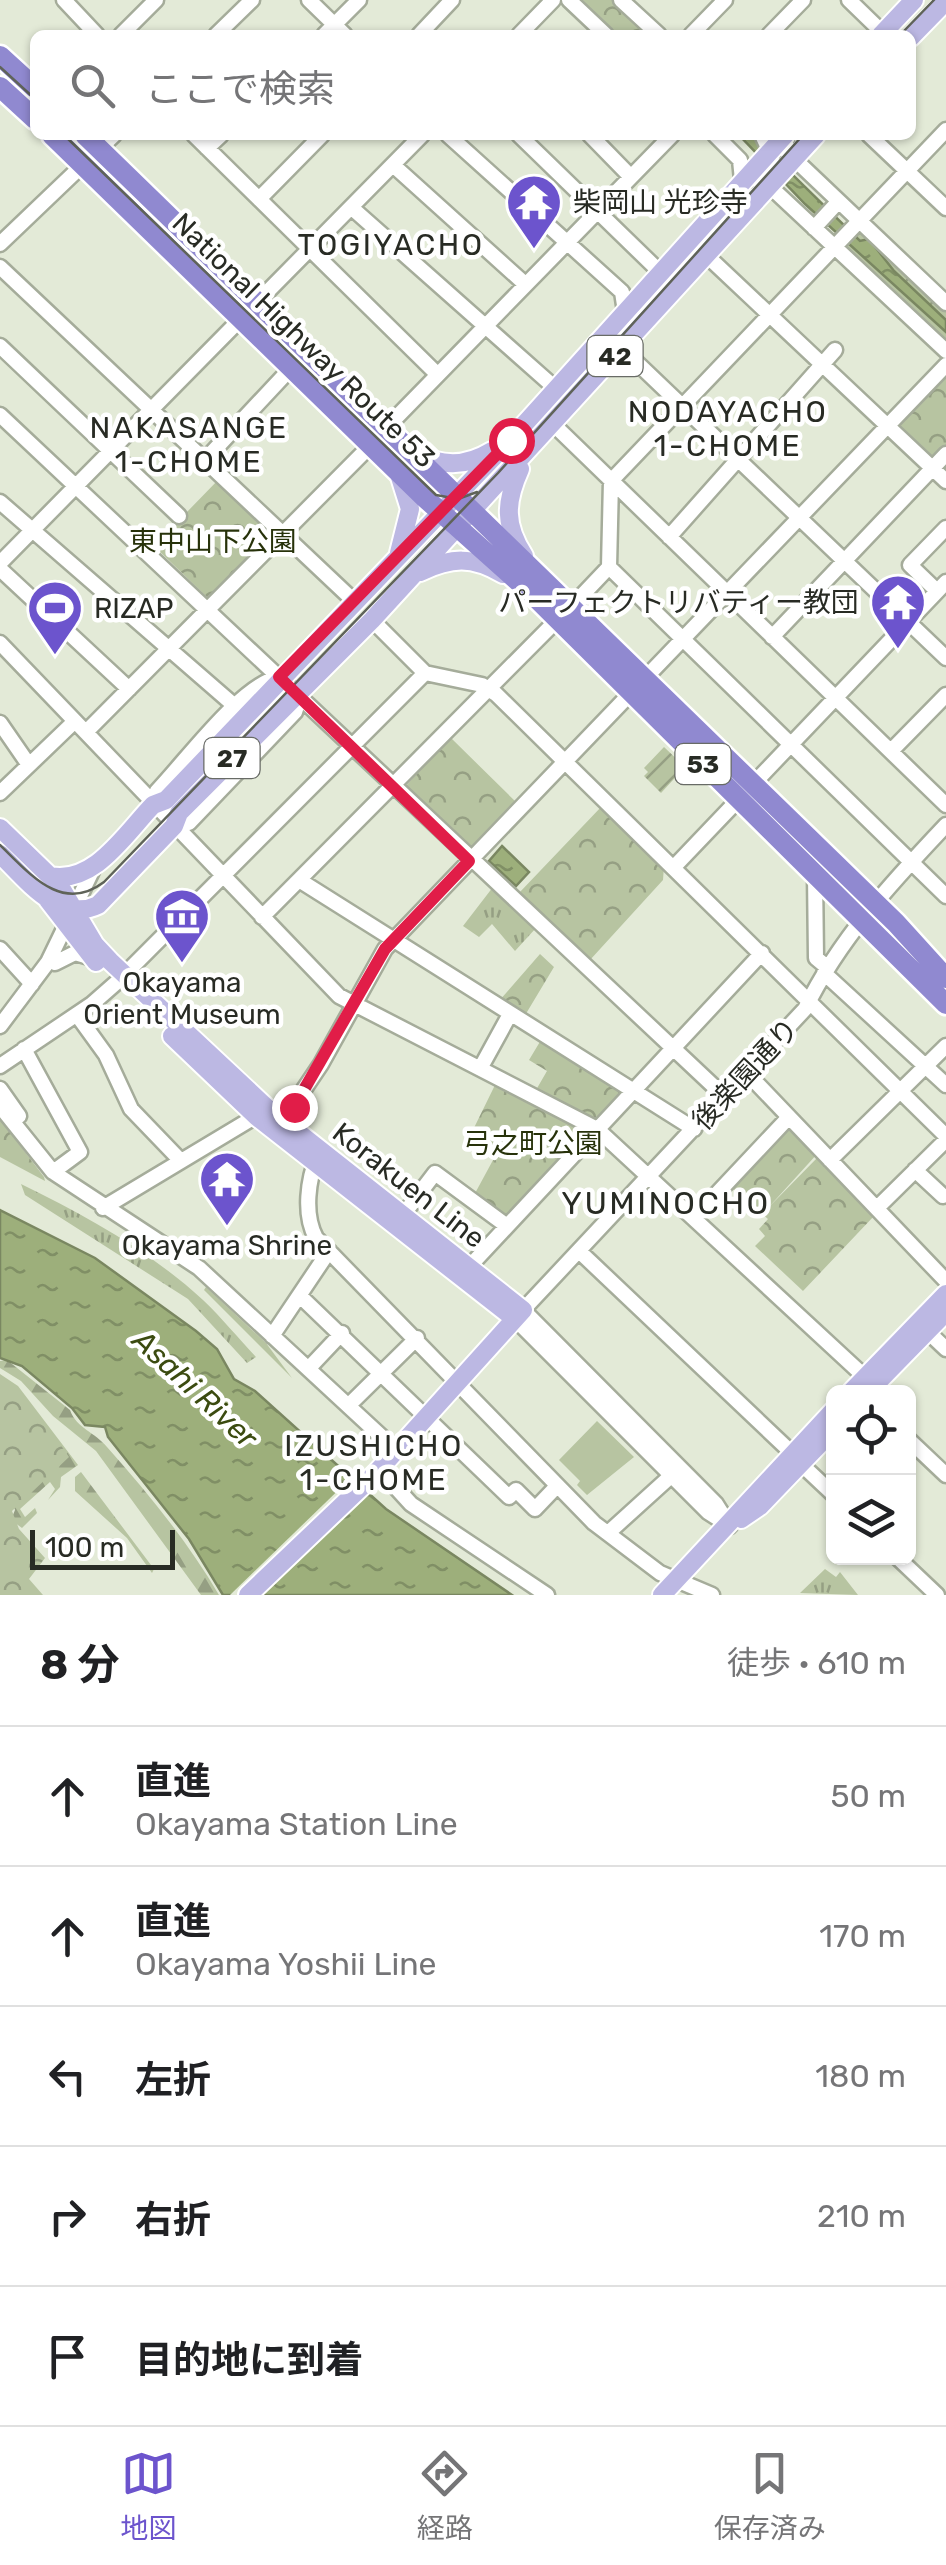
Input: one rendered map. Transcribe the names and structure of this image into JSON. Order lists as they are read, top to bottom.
{
  "streets": {
    "highway": ["National Highway Route 53", "53"],
    "main road": ["42", "27", "Korakuen Line"],
    "street": ["後楽園通り"]
  },
  "crossings": [
    ["National Highway Route 53", "42"],
    ["National Highway Route 53", "27"],
    ["National Highway Route 53", "後楽園通り"],
    ["42", "27"],
    ["27", "Korakuen Line"],
    ["後楽園通り", "Korakuen Line"]
  ],
  "districts": [
    "TOGIYACHO",
    "NODAYACHO 1-CHOME",
    "NAKASANGE 1-CHOME",
    "YUMINOCHO",
    "IZUSHICHO 1-CHOME"
  ],
  "water": ["Asahi River"],
  "parks": ["東中山下公園", "弓之町公園"],
  "places": {
    "temple": ["柴岡山 光珍寺", "パーフェクトリバティー教団", "Okayama Shrine"],
    "sports": ["RIZAP"],
    "museum": ["Okayama Orient Museum"]
  },
  "scale_bar": "100 m",
  "page": {
    "search": "ここで検索",
    "scale": "100 m",
    "heading": ["8 分", "徒歩 · 610 m"],
    "list": [
      ["直進", "Okayama Station Line", "50 m"],
      ["直進", "Okayama Yoshii Line", "170 m"],
      ["左折", "180 m"],
      ["右折", "210 m"],
      "目的地に到着"
    ],
    "nav": ["地図", "経路", "保存済み"]
  }
}
